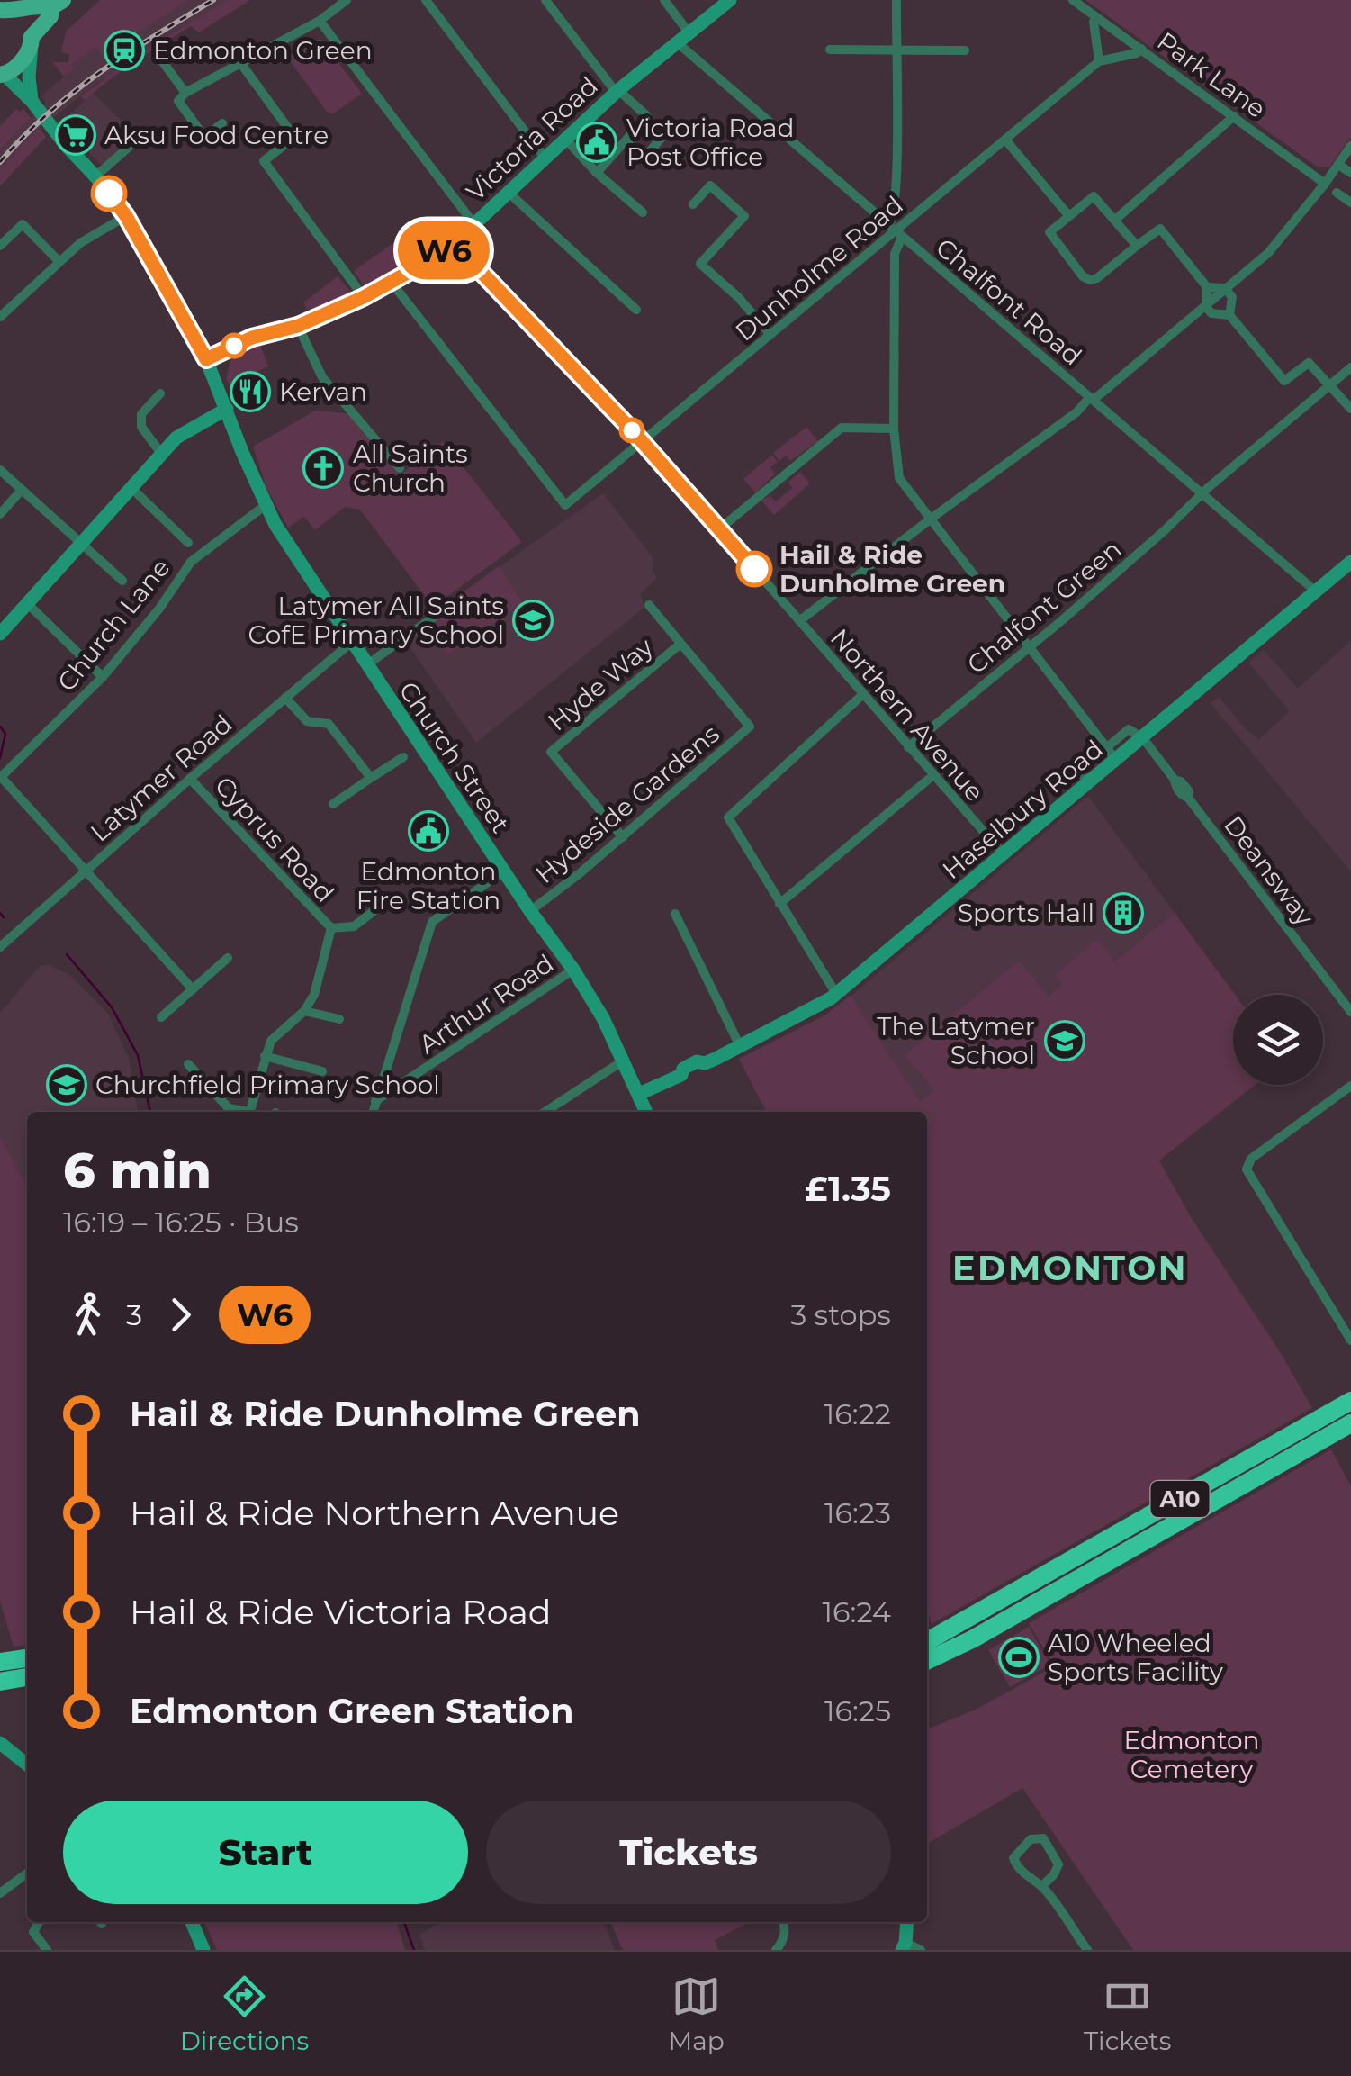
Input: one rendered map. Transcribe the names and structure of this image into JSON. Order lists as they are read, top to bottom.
{
  "streets": {
    "highway": ["A10"],
    "street": [
      "Park Lane",
      "Victoria Road",
      "Dunholme Road",
      "Chalfont Road",
      "Chalfont Green",
      "Church Lane",
      "Hyde Way",
      "Northern Avenue",
      "Church Street",
      "Latymer Road",
      "Hydeside Gardens",
      "Haselbury Road",
      "Cyprus Road",
      "Deansway",
      "Arthur Road"
    ]
  },
  "crossings": [
    ["Park Lane", "Dunholme Road"],
    ["Victoria Road", "Dunholme Road"],
    ["Victoria Road", "Chalfont Road"],
    ["Victoria Road", "Northern Avenue"],
    ["Victoria Road", "Church Street"],
    ["Dunholme Road", "Chalfont Road"],
    ["Dunholme Road", "Northern Avenue"],
    ["Chalfont Road", "Chalfont Green"],
    ["Chalfont Road", "Haselbury Road"],
    ["Chalfont Green", "Northern Avenue"],
    ["Church Lane", "Church Street"],
    ["Hyde Way", "Hydeside Gardens"],
    ["Northern Avenue", "Haselbury Road"],
    ["Church Street", "Latymer Road"],
    ["Church Street", "Hydeside Gardens"],
    ["Church Street", "Haselbury Road"],
    ["Church Street", "Arthur Road"],
    ["Latymer Road", "Cyprus Road"],
    ["Haselbury Road", "Deansway"]
  ],
  "districts": ["EDMONTON"],
  "parks": ["Edmonton Cemetery"],
  "places": {
    "station": ["Edmonton Green"],
    "supermarket": ["Aksu Food Centre"],
    "public building": ["Victoria Road Post Office", "Edmonton Fire Station"],
    "restaurant": ["Kervan"],
    "church": ["All Saints Church"],
    "other": ["Hail & Ride Dunholme Green"],
    "school or university": ["Latymer All Saints CofE Primary School", "The Latymer School", "Churchfield Primary School"],
    "building": ["Sports Hall"],
    "sports": ["A10 Wheeled Sports Facility"]
  },
  "lines": ["bus line W6"],
  "page": {
    "on_map": "W6",
    "heading": ["6 min", "16:19 – 16:25 · Bus", "£1.35"],
    "legs": ["3", "W6", "3 stops"],
    "list": [
      {
        "name": "Hail & Ride Dunholme Green",
        "value": "16:22"
      },
      {
        "name": "Hail & Ride Northern Avenue",
        "value": "16:23"
      },
      {
        "name": "Hail & Ride Victoria Road",
        "value": "16:24"
      },
      {
        "name": "Edmonton Green Station",
        "value": "16:25"
      }
    ],
    "buttons": ["Start", "Tickets"],
    "tabs": ["Directions", "Map", "Tickets"]
  }
}
